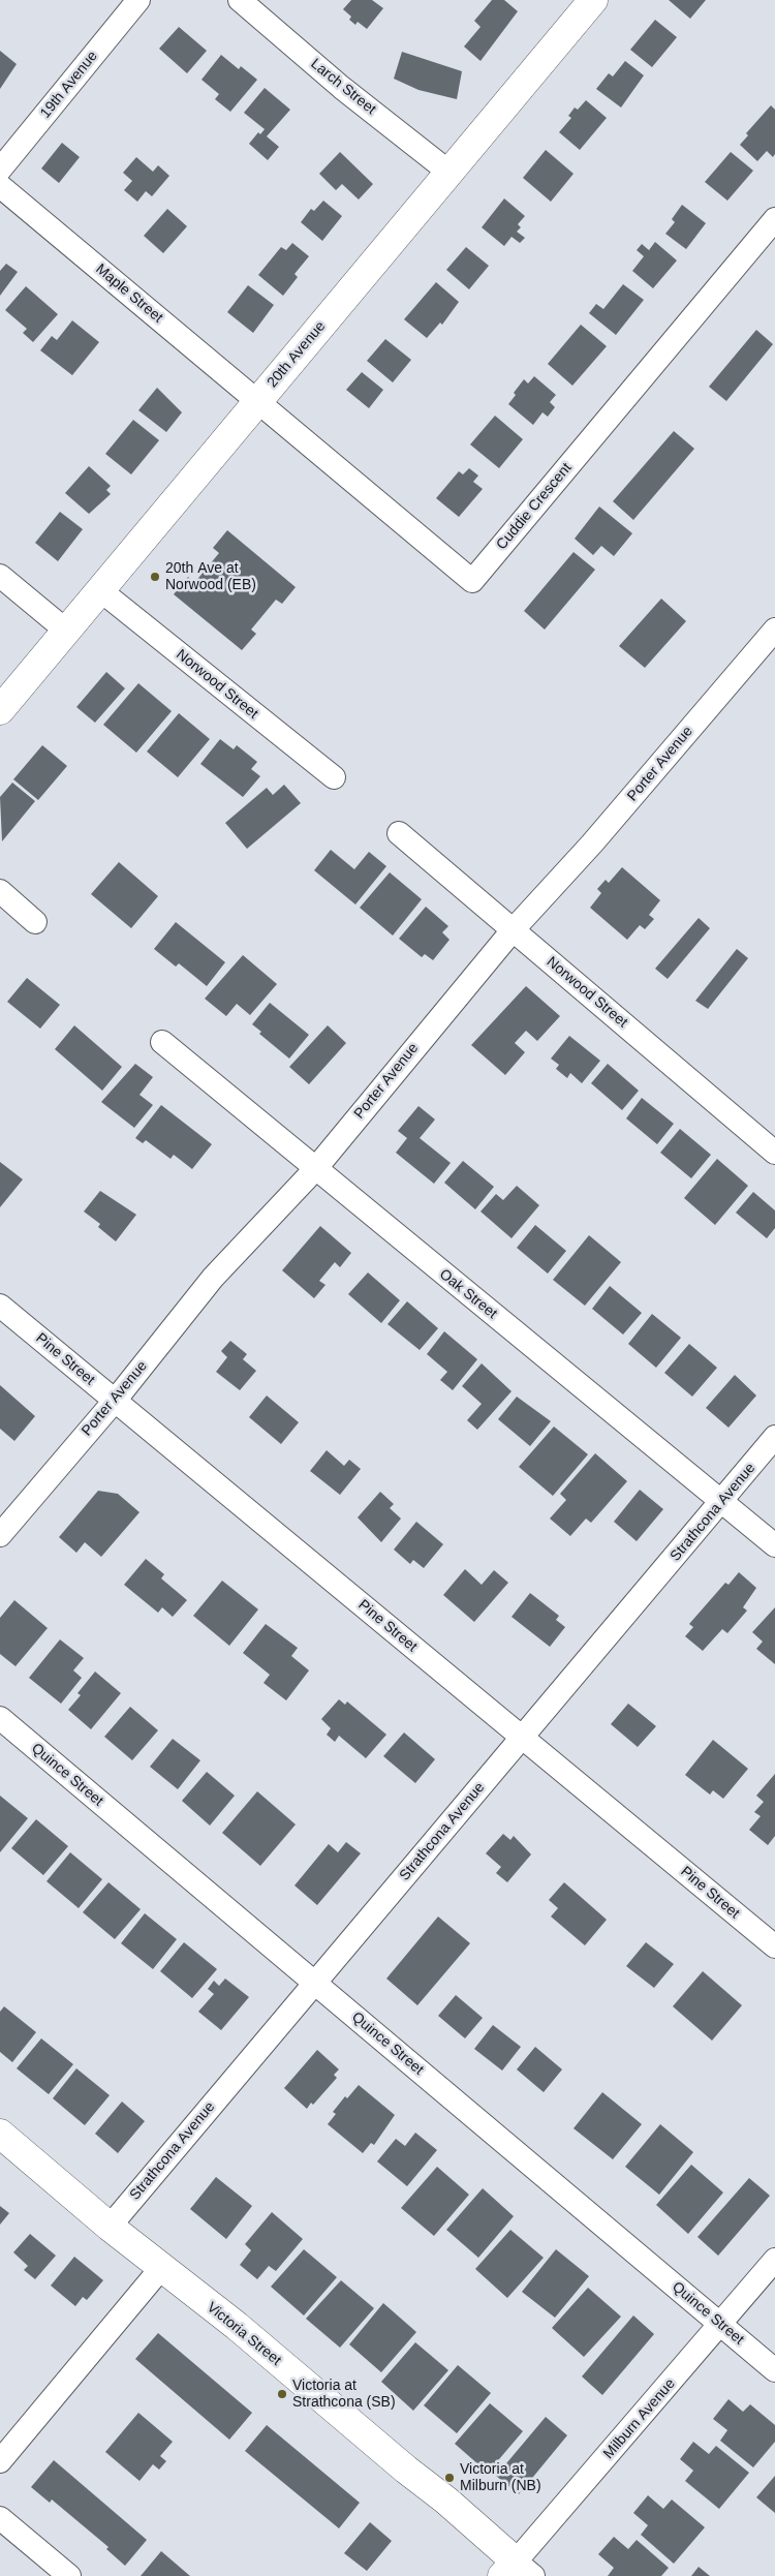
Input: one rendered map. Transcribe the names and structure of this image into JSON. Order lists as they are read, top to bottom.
{
  "streets": {
    "street": [
      "19th Avenue",
      "Larch Street",
      "Maple Street",
      "20th Avenue",
      "Cuddie Crescent",
      "Norwood Street",
      "Porter Avenue",
      "Oak Street",
      "Pine Street",
      "Strathcona Avenue",
      "Quince Street",
      "Victoria Street",
      "Milburn Avenue"
    ]
  },
  "crossings": [
    ["Larch Street", "20th Avenue"],
    ["Maple Street", "20th Avenue"],
    ["Maple Street", "Cuddie Crescent"],
    ["20th Avenue", "Cuddie Crescent"],
    ["20th Avenue", "Norwood Street"],
    ["Norwood Street", "Porter Avenue"],
    ["Porter Avenue", "Oak Street"],
    ["Porter Avenue", "Pine Street"],
    ["Oak Street", "Strathcona Avenue"],
    ["Pine Street", "Strathcona Avenue"],
    ["Strathcona Avenue", "Quince Street"],
    ["Strathcona Avenue", "Victoria Street"],
    ["Quince Street", "Milburn Avenue"],
    ["Victoria Street", "Milburn Avenue"]
  ],
  "places": ["20th Ave at Norwood (EB)", "Victoria at Strathcona (SB)", "Victoria at Milburn (NB)"]
}
